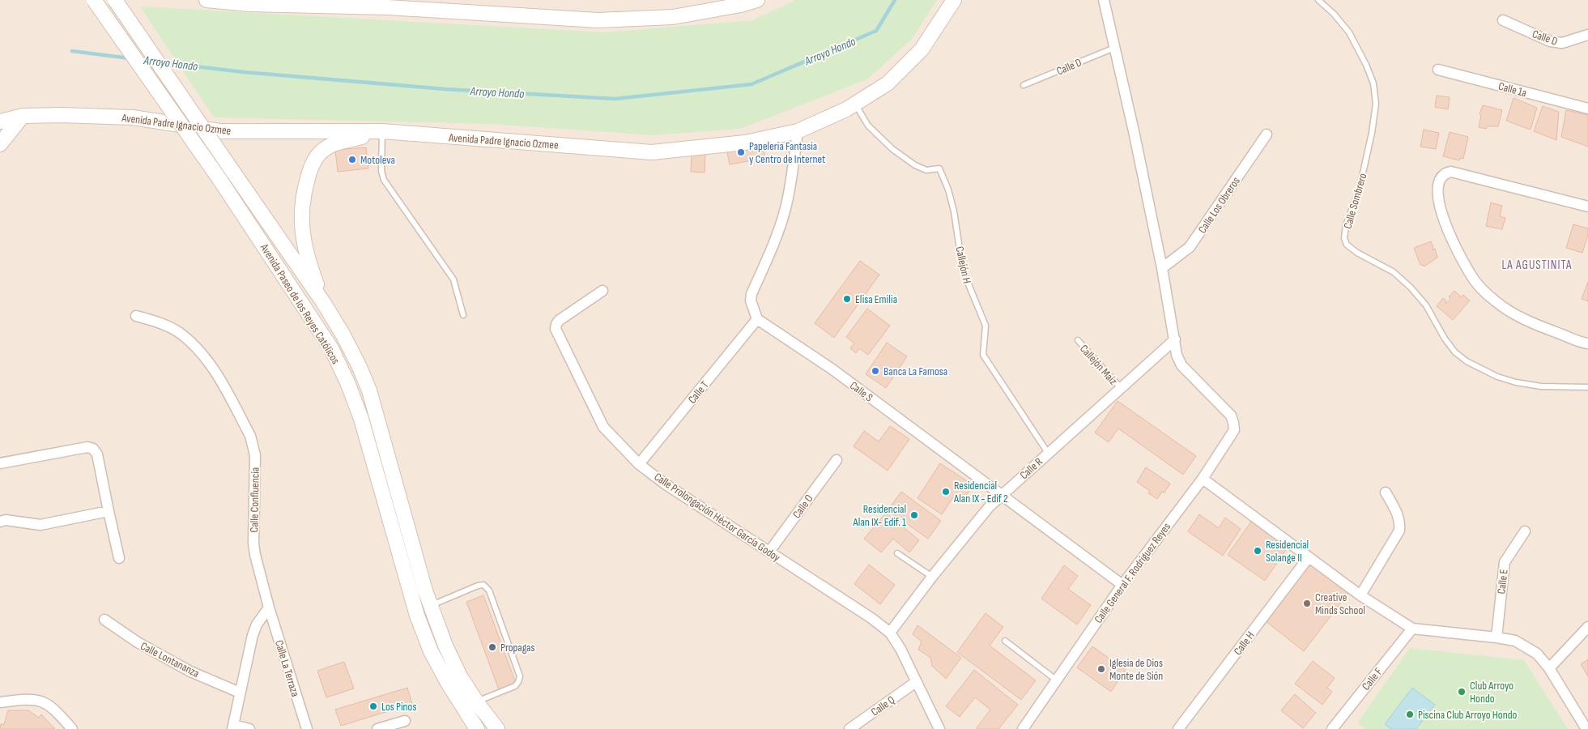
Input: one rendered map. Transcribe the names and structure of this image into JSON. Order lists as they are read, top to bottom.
{
  "streets": {
    "main road": ["Avenida Padre Ignacio Ozmee", "Avenida Paseo de los Reyes Católicos"],
    "street": [
      "Calle D",
      "Calle 1a",
      "Calle Los Obreros",
      "Calle S",
      "Calle T",
      "Calle R",
      "Calle Confluencia",
      "Calle O",
      "Calle Prolongación Héctor García Godoy",
      "Calle General F. Rodríguez Reyes",
      "Calle E",
      "Calle H",
      "Calle Lontananza",
      "Calle La Terraza",
      "Calle F",
      "Calle Q"
    ],
    "lane": ["Calle Sombrero", "Callejón H", "Callejón Maíz"]
  },
  "crossings": [
    ["Avenida Padre Ignacio Ozmee", "Callejón H"],
    ["Callejón H", "Calle R"],
    ["Callejón Maíz", "Calle R"],
    ["Calle S", "Calle T"],
    ["Calle S", "Calle R"],
    ["Calle S", "Calle General F. Rodríguez Reyes"],
    ["Calle T", "Calle Prolongación Héctor García Godoy"],
    ["Calle R", "Calle Prolongación Héctor García Godoy"],
    ["Calle R", "Calle General F. Rodríguez Reyes"],
    ["Calle Confluencia", "Calle La Terraza"],
    ["Calle O", "Calle Prolongación Héctor García Godoy"],
    ["Calle Prolongación Héctor García Godoy", "Calle Q"]
  ],
  "districts": ["LA AGUSTINITA"],
  "water": ["Arroyo Hondo"],
  "places": [
    "Papeleria Fantasia y Centro de Internet",
    "Motoleva",
    "Elisa Emilia",
    "Banca La Famosa",
    "Residencial Alan IX - Edif 2",
    "Residencial Alan IX- Edif. 1",
    "Residencial Solange II",
    "Creative Minds School",
    "Propagas",
    "Iglesia de Dios Monte de Sión",
    "Club Arroyo Hondo",
    "Los Pinos",
    "Piscina Club Arroyo Hondo"
  ]
}
